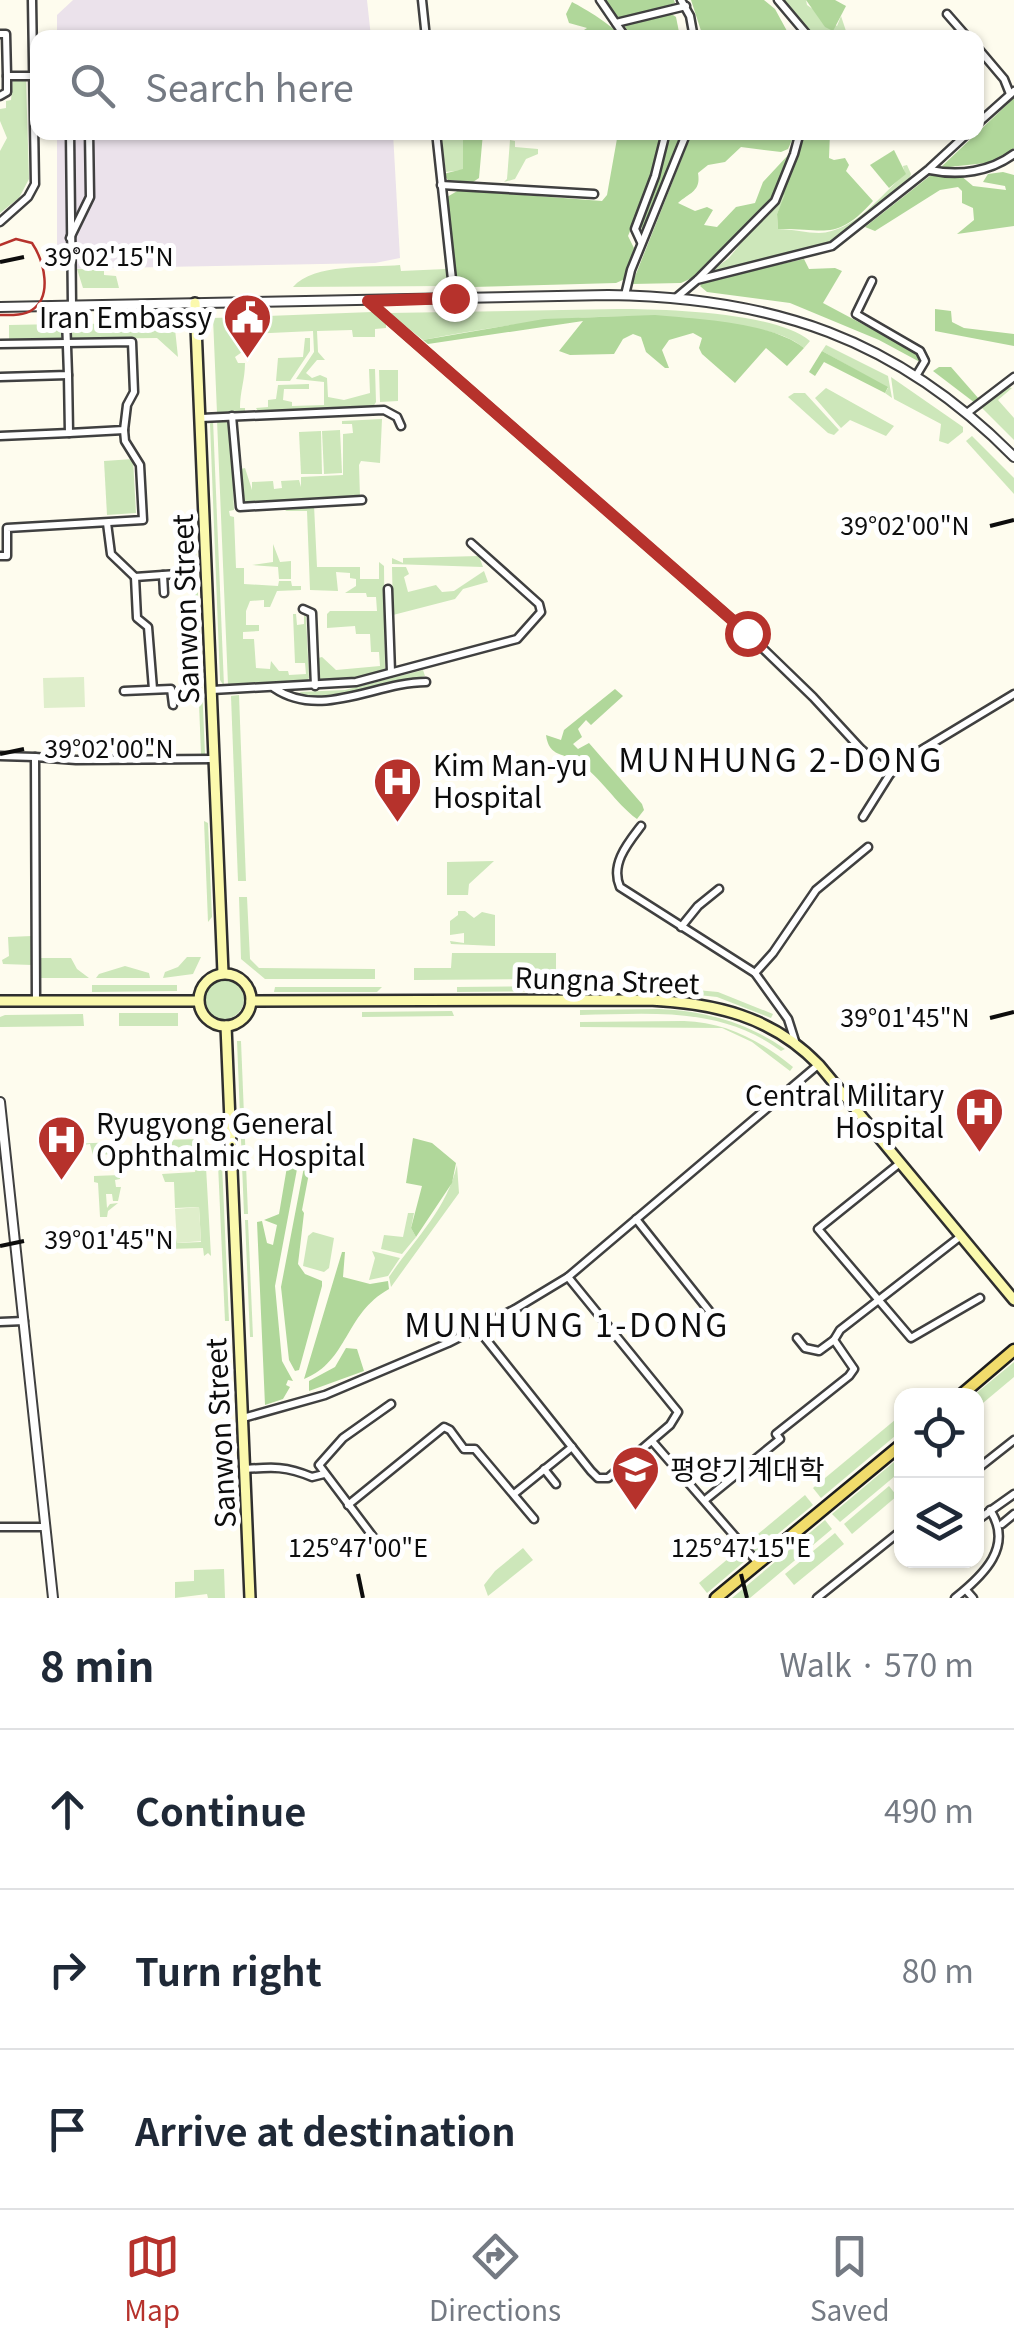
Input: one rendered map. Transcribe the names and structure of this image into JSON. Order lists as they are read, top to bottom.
{
  "streets": {
    "main road": ["Sanwon Street", "Rungna Street"]
  },
  "crossings": [
    ["Sanwon Street", "Rungna Street"]
  ],
  "districts": ["MUNHUNG 2-DONG", "MUNHUNG 1-DONG"],
  "places": {
    "public building": ["Iran Embassy"],
    "hospital": ["Kim Man-yu Hospital", "Central Military Hospital", "Ryugyong General Ophthalmic Hospital"],
    "school or university": ["평양기계대학"]
  },
  "page": {
    "search": "Search here",
    "heading": ["8 min", "Walk · 570 m"],
    "list": [
      ["Continue", "490 m"],
      ["Turn right", "80 m"],
      "Arrive at destination"
    ],
    "nav": ["Map", "Directions", "Saved"]
  },
  "coordinates": [
    "39°02'15\"N",
    "39°02'00\"N",
    "39°01'45\"N",
    "125°47'00\"E",
    "125°47'15\"E"
  ]
}
